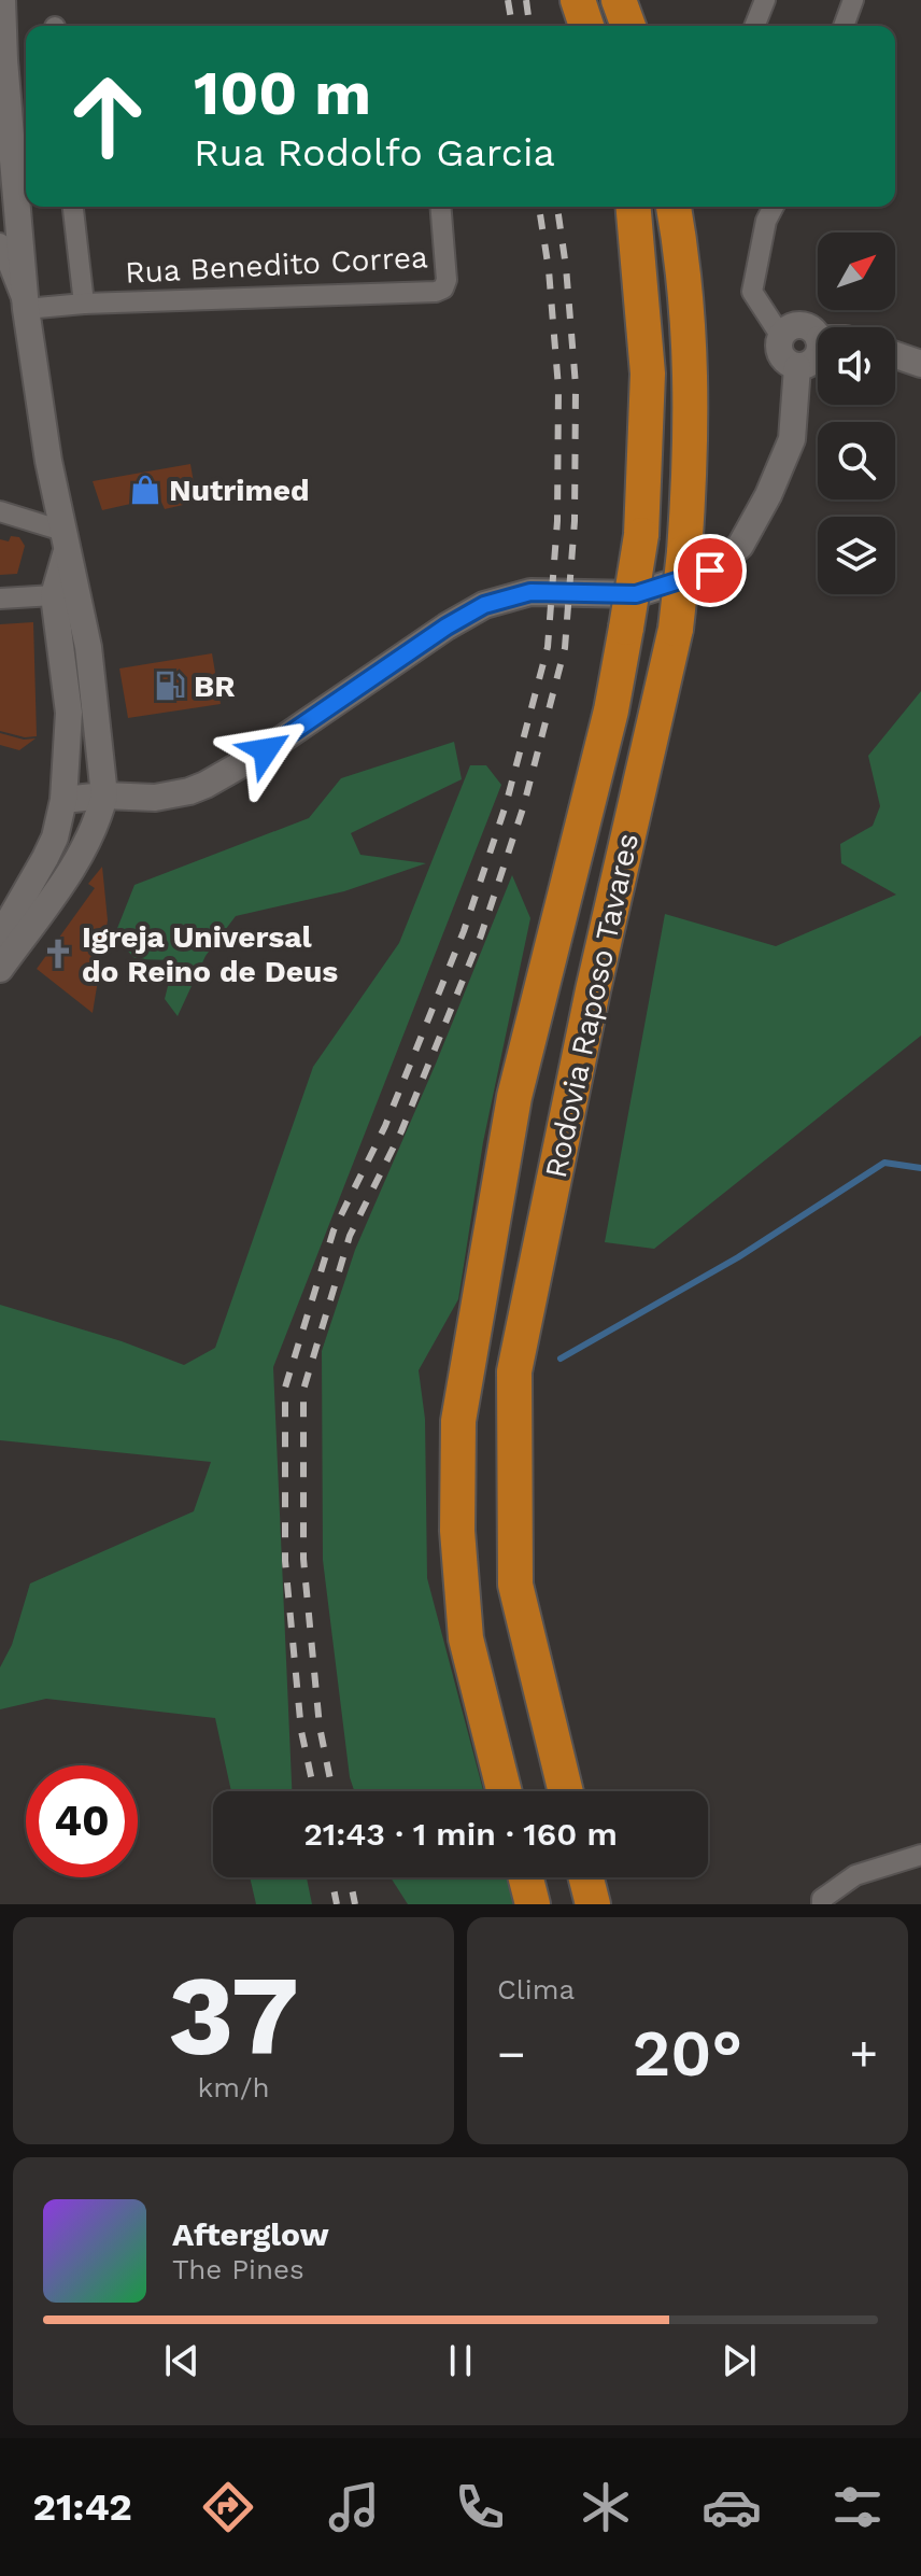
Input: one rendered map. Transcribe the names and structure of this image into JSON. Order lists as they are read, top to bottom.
{
  "streets": {
    "highway": ["Rodovia Raposo Tavares"],
    "street": ["Rua Benedito Correa"]
  },
  "places": {
    "shop": ["Nutrimed"],
    "fuel station": ["BR"],
    "church": ["Igreja Universal do Reino de Deus"]
  },
  "north": "top right",
  "page": {
    "turn": ["100 m", "Rua Rodolfo Garcia"],
    "limit": "40",
    "trip": "21:43 · 1 min · 160 m",
    "tile": [
      ["37", "km/h"],
      "Clima"
    ],
    "heat": ["−", "20°", "+"],
    "song": ["Afterglow", "The Pines"],
    "tabs": "21:42"
  }
}
